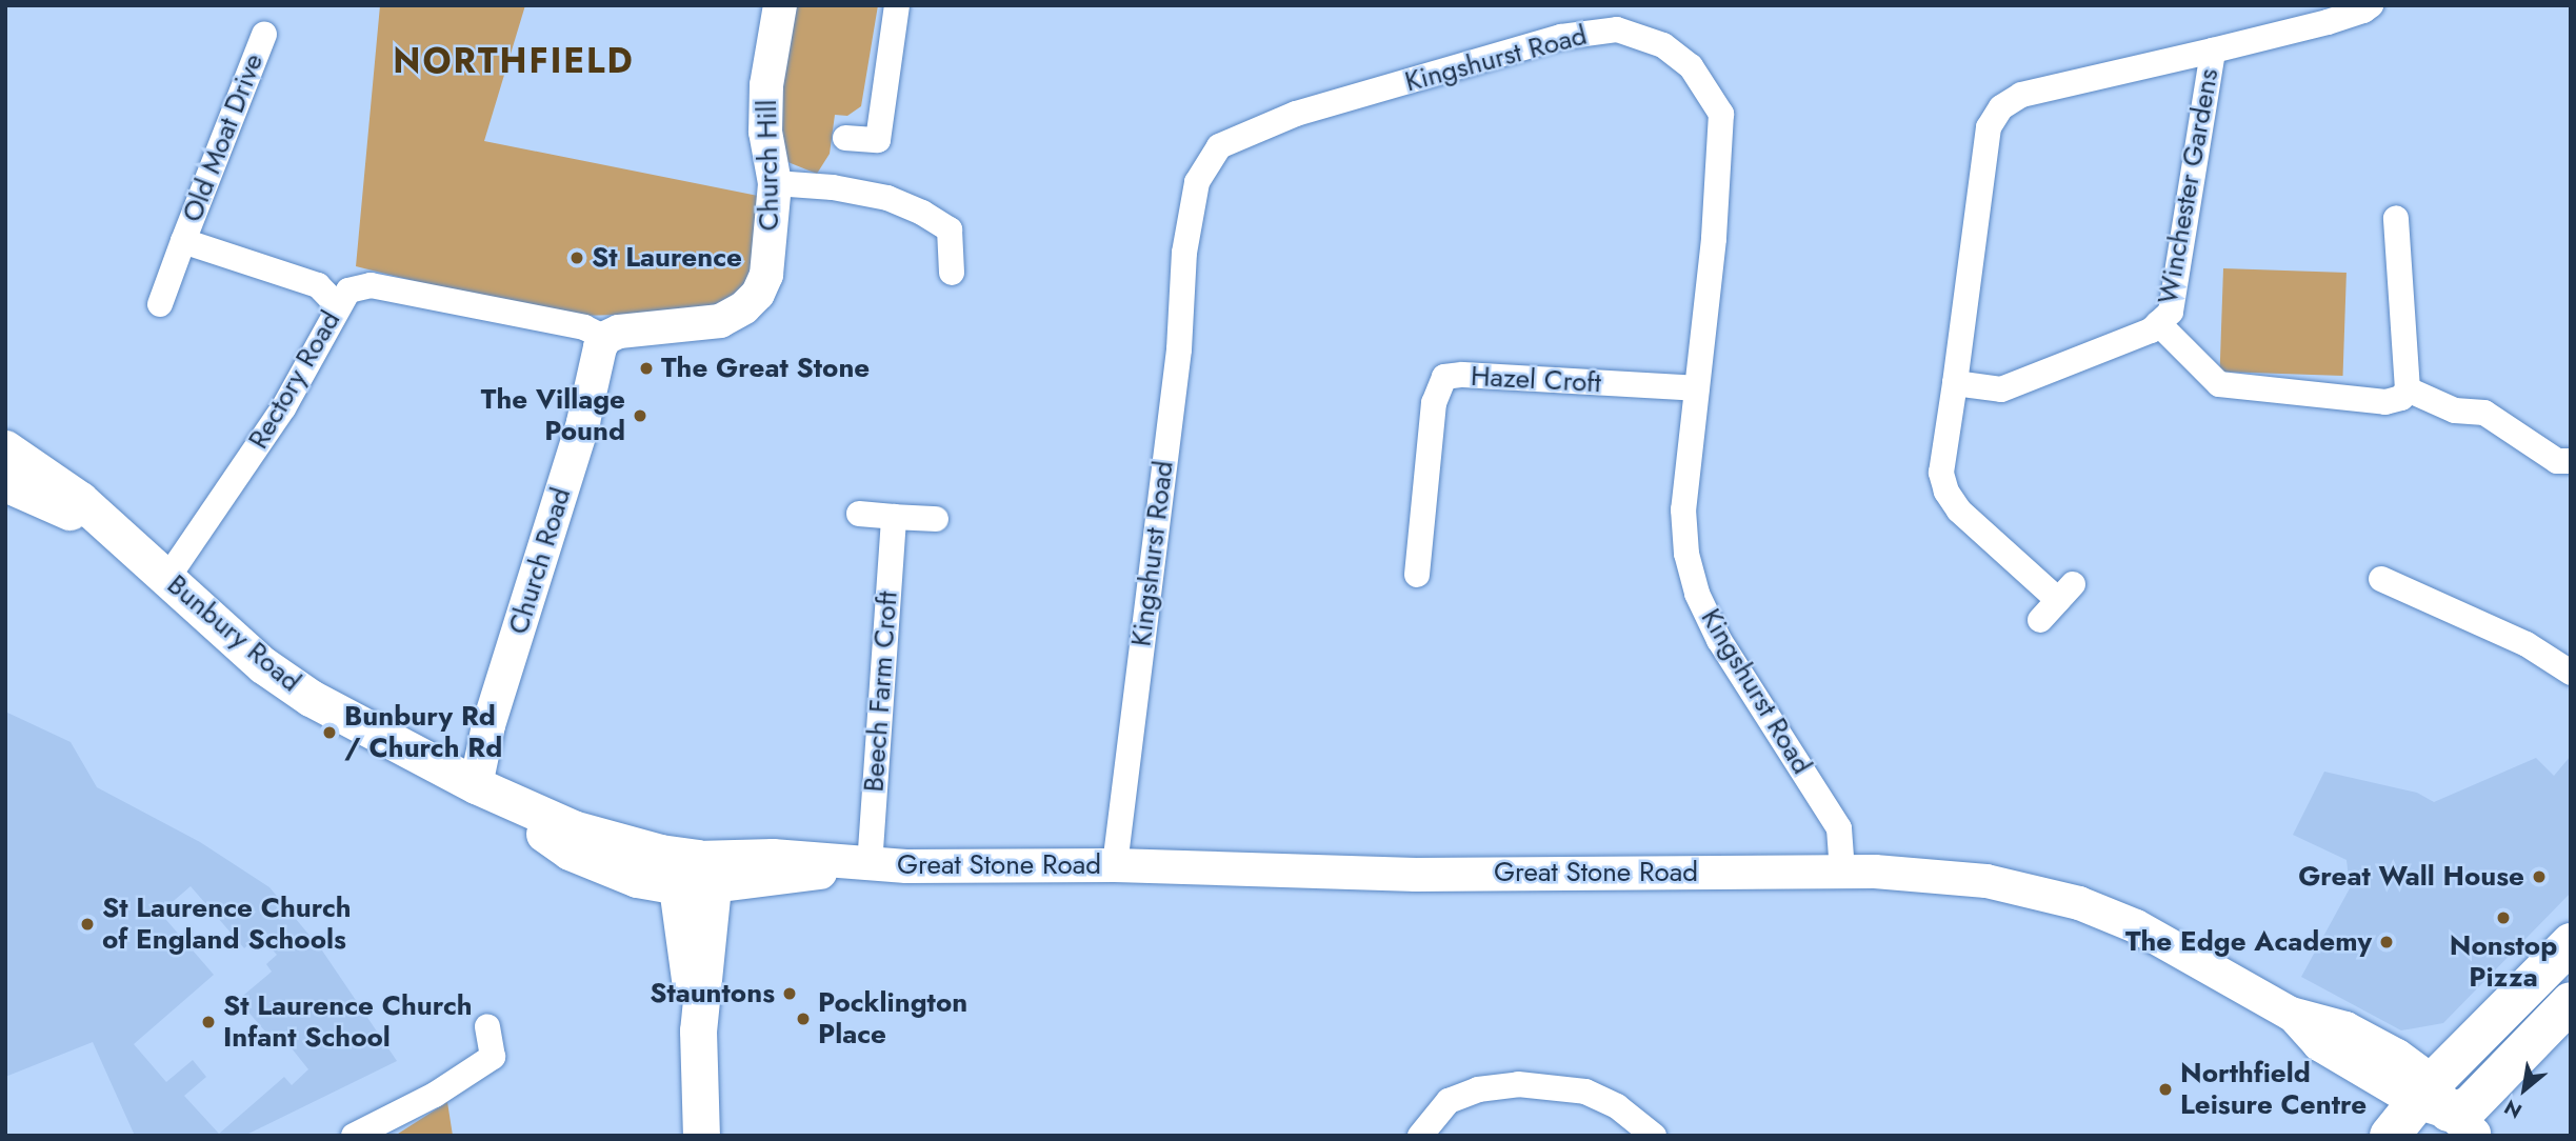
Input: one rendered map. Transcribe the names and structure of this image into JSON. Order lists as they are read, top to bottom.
{
  "streets": {
    "main road": ["Bunbury Road"],
    "street": [
      "Kingshurst Road",
      "Old Moat Drive",
      "Church Hill",
      "Winchester Gardens",
      "Rectory Road",
      "Hazel Croft",
      "Church Road",
      "Beech Farm Croft",
      "Great Stone Road"
    ]
  },
  "crossings": [
    ["Kingshurst Road", "Hazel Croft"],
    ["Kingshurst Road", "Great Stone Road"],
    ["Old Moat Drive", "Rectory Road"],
    ["Church Hill", "Rectory Road"],
    ["Church Hill", "Church Road"],
    ["Rectory Road", "Church Road"],
    ["Rectory Road", "Bunbury Road"],
    ["Church Road", "Bunbury Road"],
    ["Beech Farm Croft", "Great Stone Road"]
  ],
  "districts": ["NORTHFIELD"],
  "places": [
    "St Laurence",
    "The Great Stone",
    "The Village Pound",
    "Bunbury Rd / Church Rd",
    "Great Wall House",
    "Nonstop Pizza",
    "St Laurence Church of England Schools",
    "The Edge Academy",
    "Stauntons",
    "Pocklington Place",
    "St Laurence Church Infant School",
    "Northfield Leisure Centre"
  ],
  "north": "bottom left"
}
